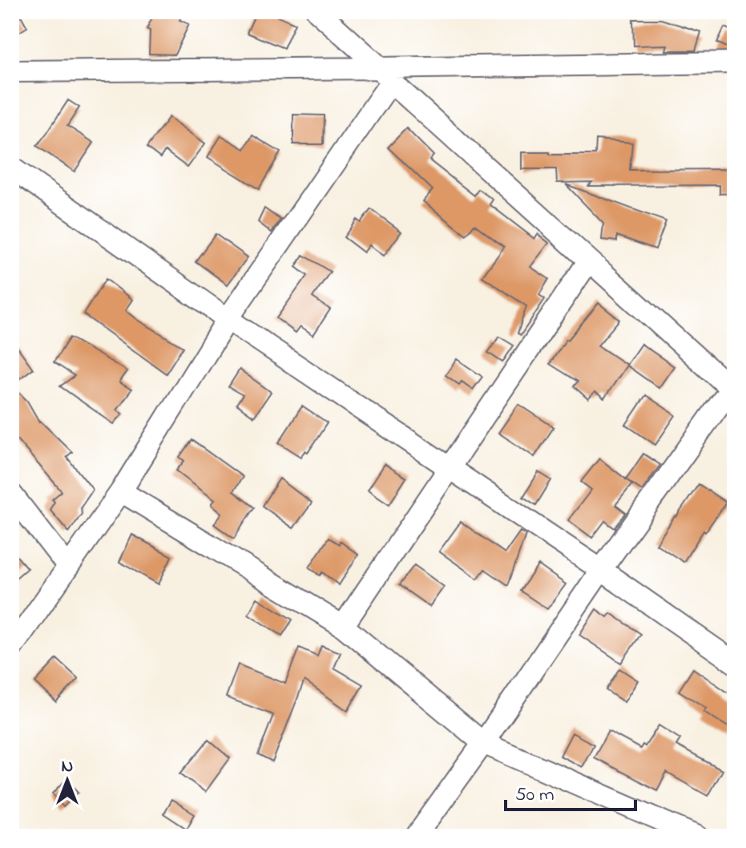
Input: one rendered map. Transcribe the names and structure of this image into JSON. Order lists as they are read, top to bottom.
{
  "scale_bar": "50 m",
  "north": "top"
}
